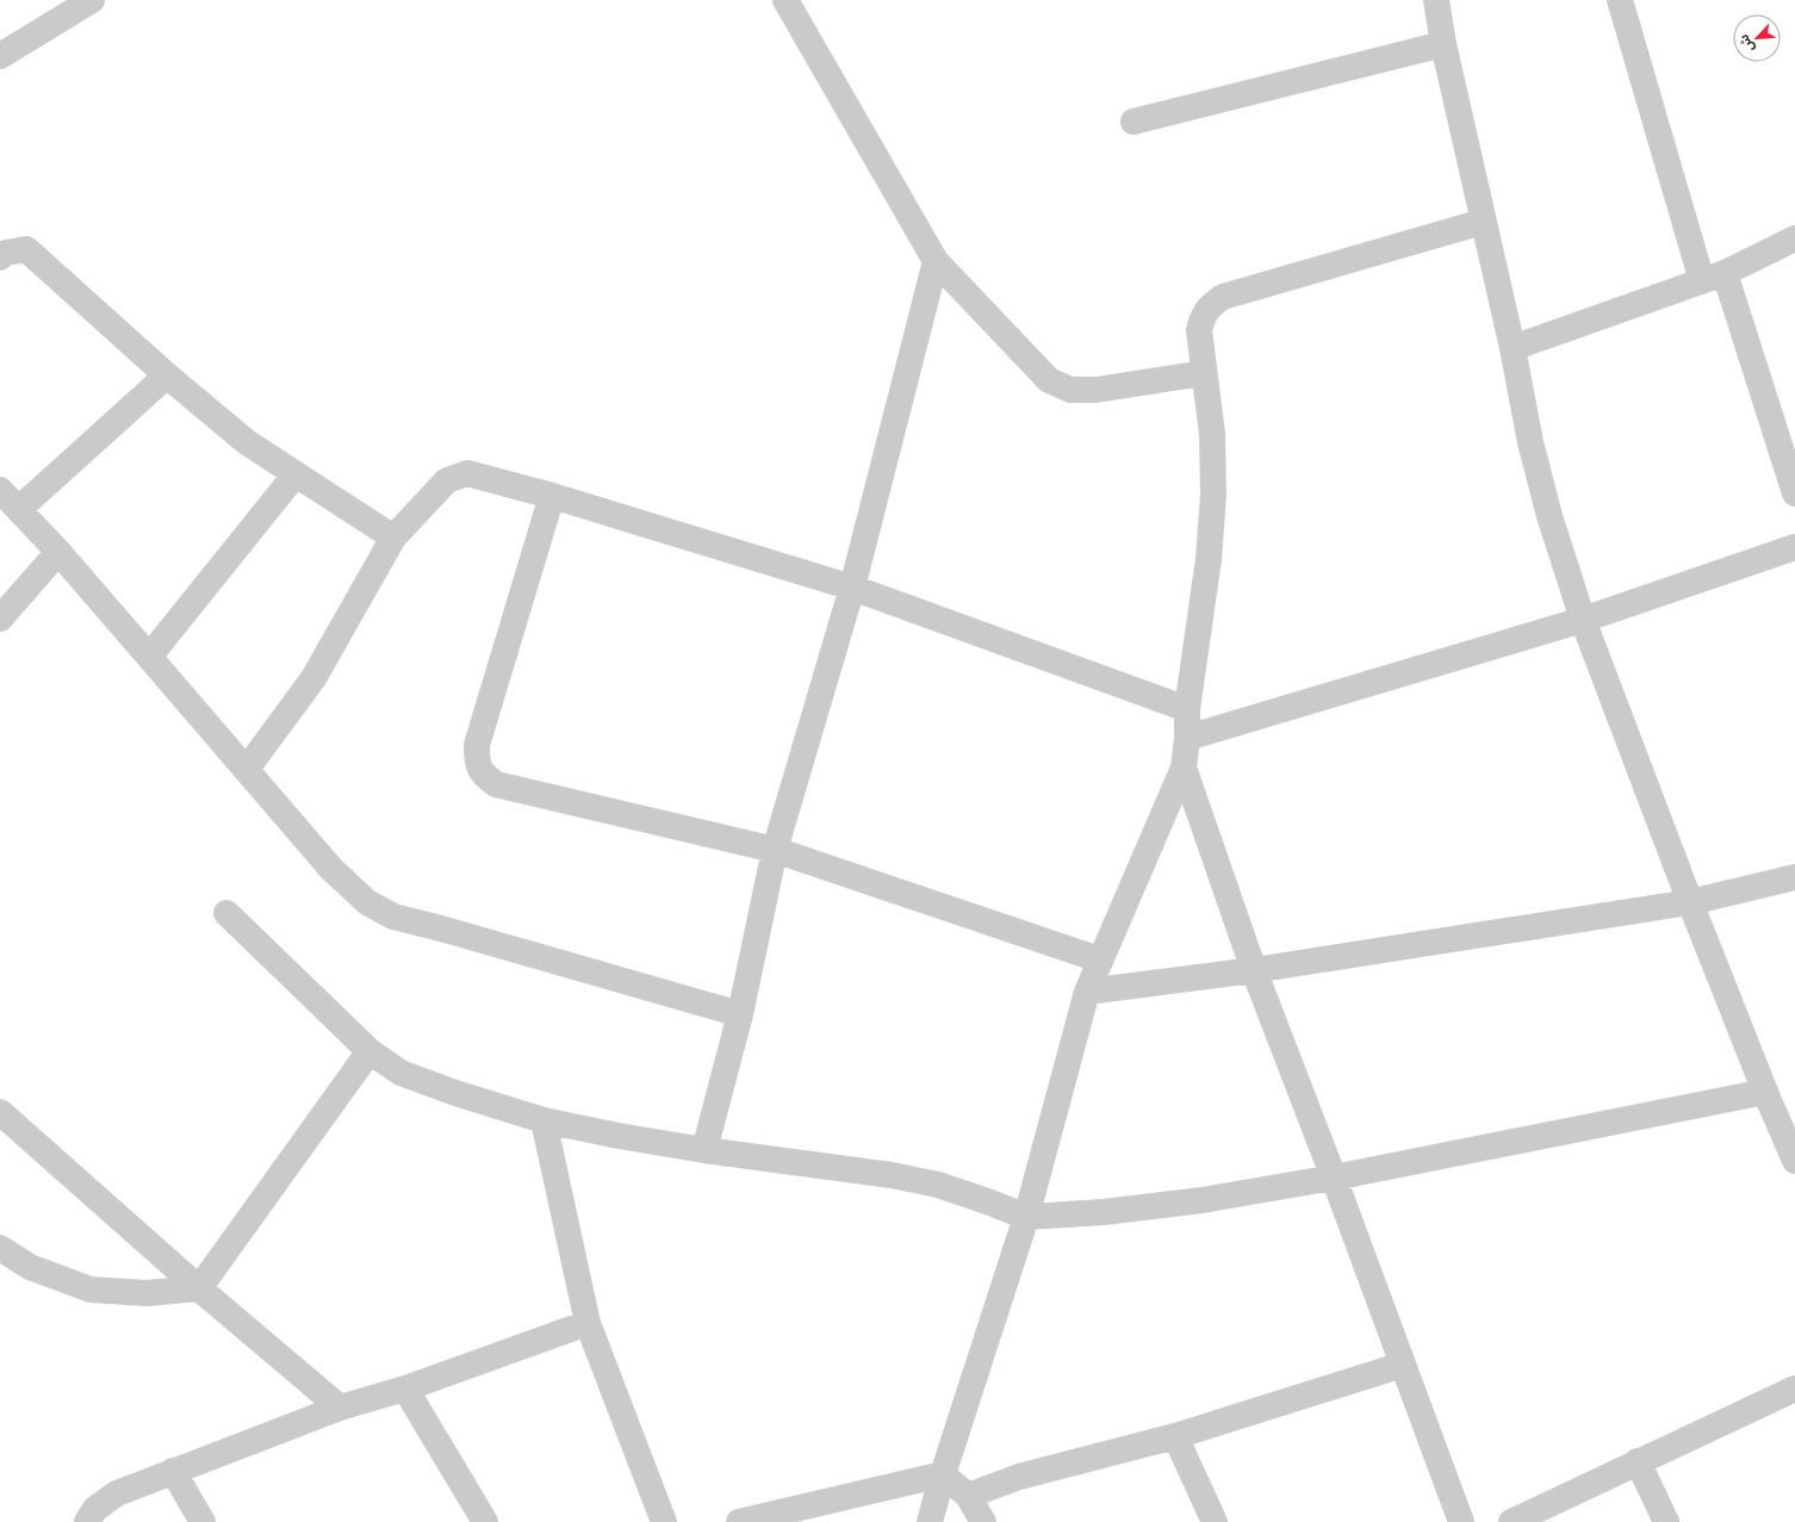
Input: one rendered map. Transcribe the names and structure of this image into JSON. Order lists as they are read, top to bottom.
{
  "north": "bottom left"
}
